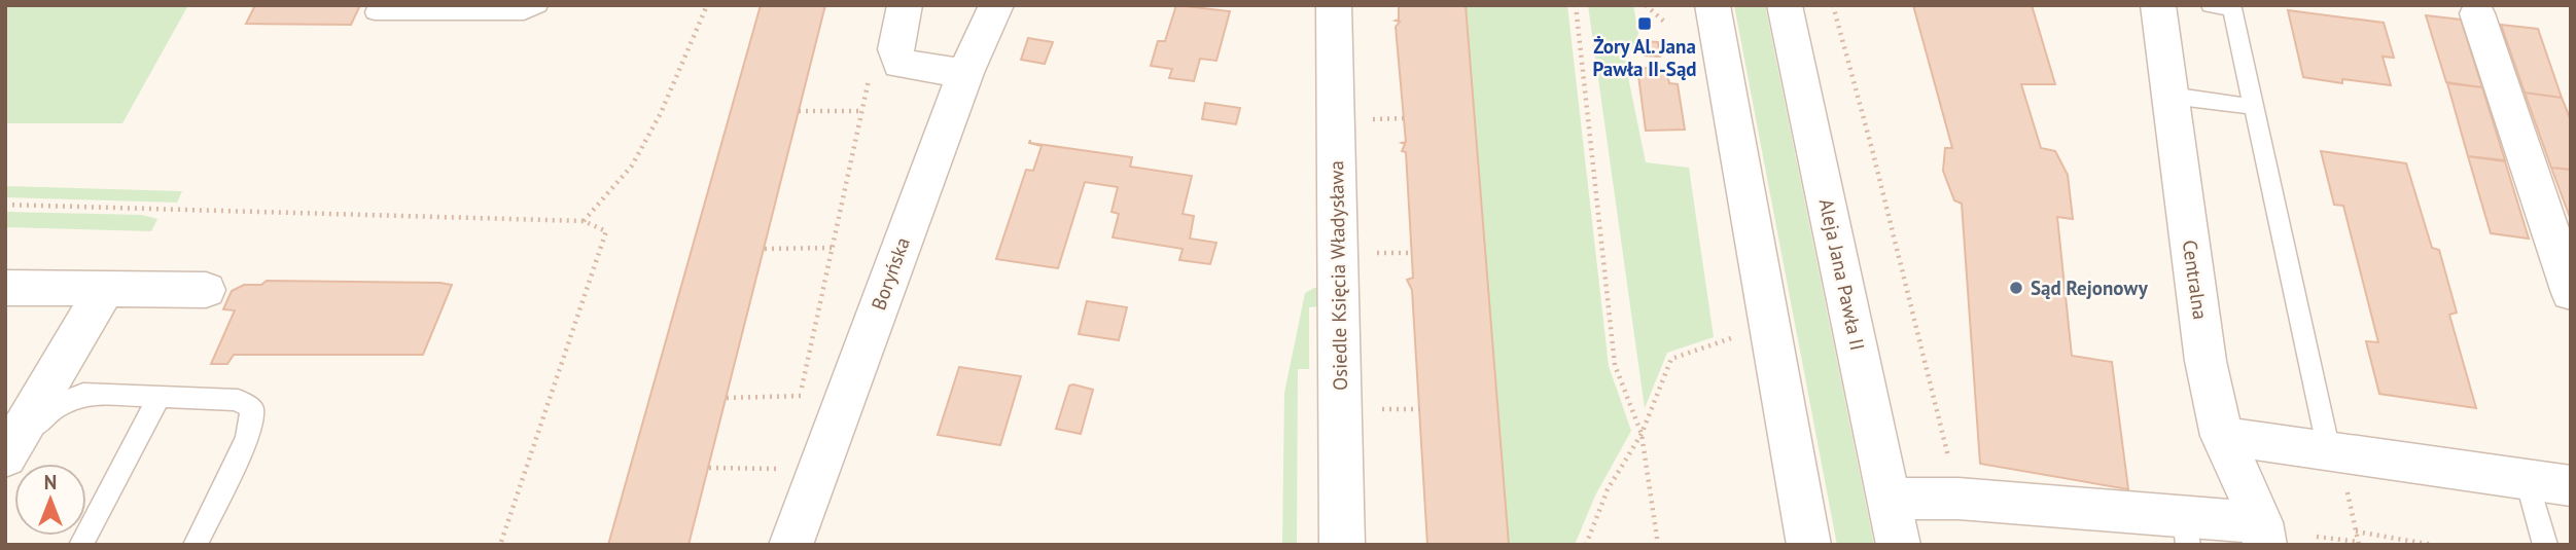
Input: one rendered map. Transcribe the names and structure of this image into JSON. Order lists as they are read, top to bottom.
{
  "streets": {
    "street": [
      "Boryńska",
      "Aleja Jana Pawła II",
      "Osiedle Księcia Władysława",
      "Centralna"
    ]
  },
  "places": {
    "transit": ["Żory Al. Jana Pawła II-Sąd"],
    "other": ["Sąd Rejonowy"]
  },
  "north": "top"
}
